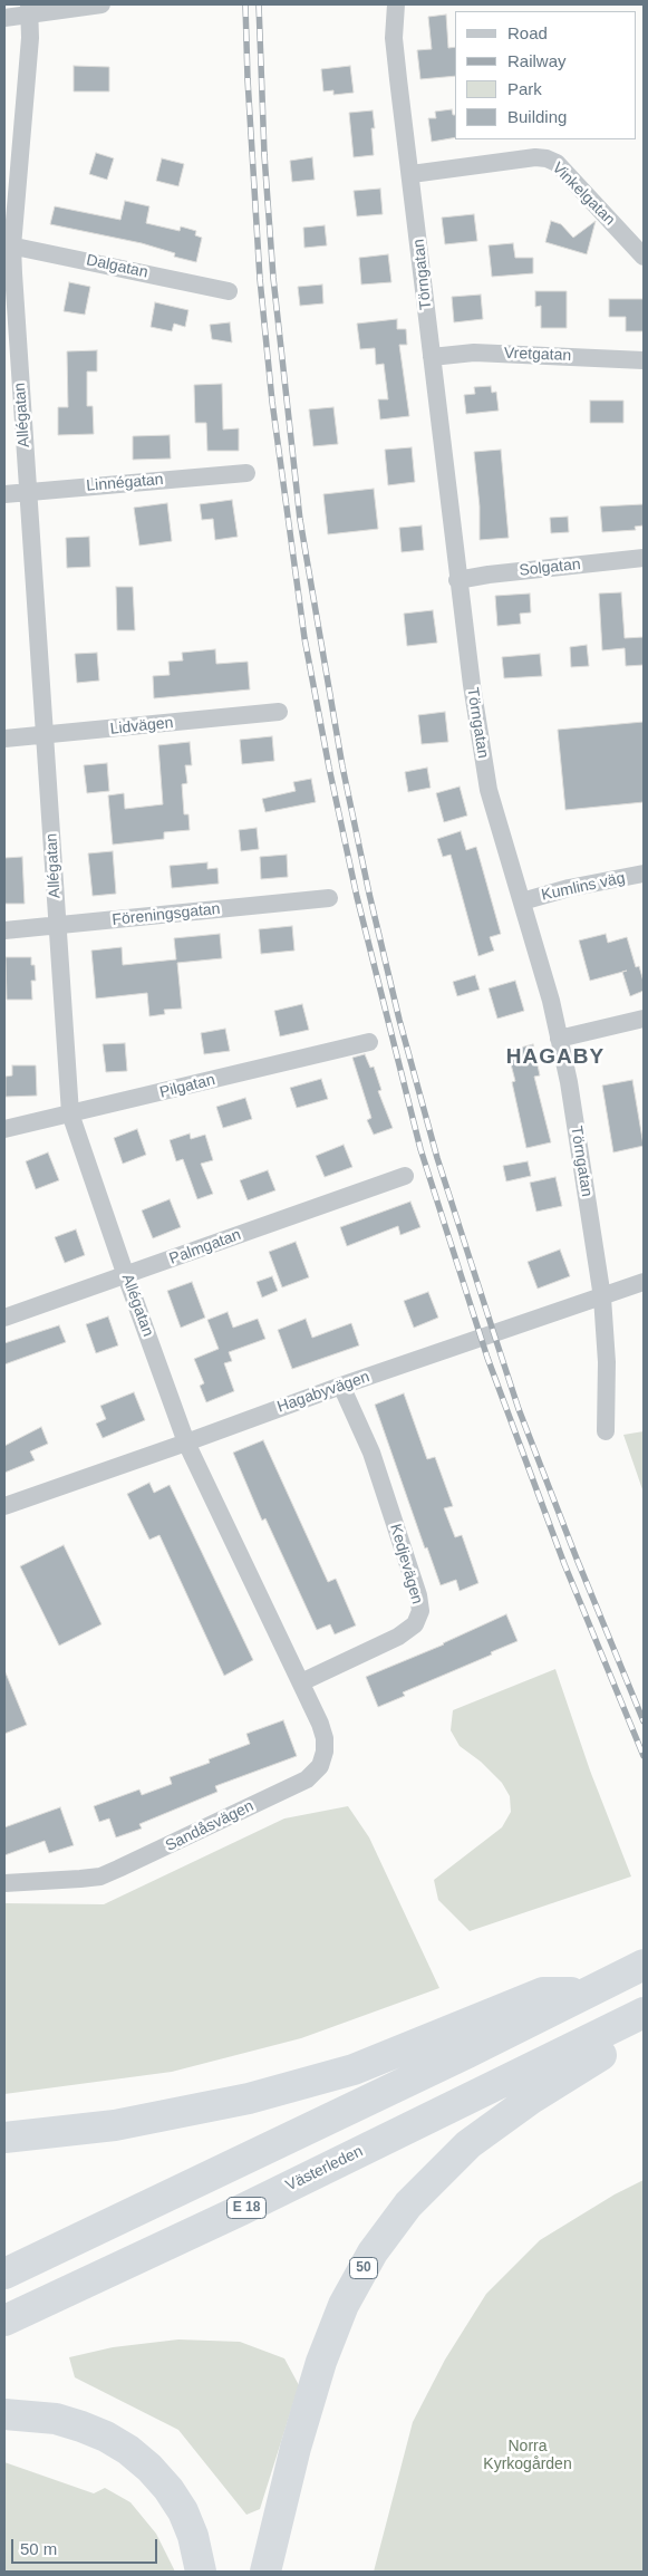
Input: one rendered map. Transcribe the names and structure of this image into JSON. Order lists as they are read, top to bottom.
{
  "streets": {
    "highway": ["Västerleden", "E 18", "50"],
    "street": [
      "Vinkelgatan",
      "Dalgatan",
      "Törngatan",
      "Vretgatan",
      "Allégatan",
      "Linnégatan",
      "Solgatan",
      "Lidvägen",
      "Kumlins väg",
      "Föreningsgatan",
      "Pilgatan",
      "Palmgatan",
      "Hagabyvägen",
      "Kedjevägen",
      "Sandåsvägen"
    ]
  },
  "crossings": [
    ["Vinkelgatan", "Törngatan"],
    ["Dalgatan", "Allégatan"],
    ["Törngatan", "Vretgatan"],
    ["Törngatan", "Solgatan"],
    ["Törngatan", "Kumlins väg"],
    ["Törngatan", "Hagabyvägen"],
    ["Allégatan", "Linnégatan"],
    ["Allégatan", "Lidvägen"],
    ["Allégatan", "Föreningsgatan"],
    ["Allégatan", "Pilgatan"],
    ["Allégatan", "Palmgatan"],
    ["Allégatan", "Hagabyvägen"],
    ["Allégatan", "Kedjevägen"],
    ["Allégatan", "Sandåsvägen"],
    ["Hagabyvägen", "Kedjevägen"],
    ["Kedjevägen", "Sandåsvägen"],
    ["Västerleden", "50"]
  ],
  "districts": ["HAGABY"],
  "parks": ["Norra Kyrkogården"],
  "legend": [
    "Road",
    "Railway",
    "Park",
    "Building"
  ],
  "scale_bar": "50 m"
}
